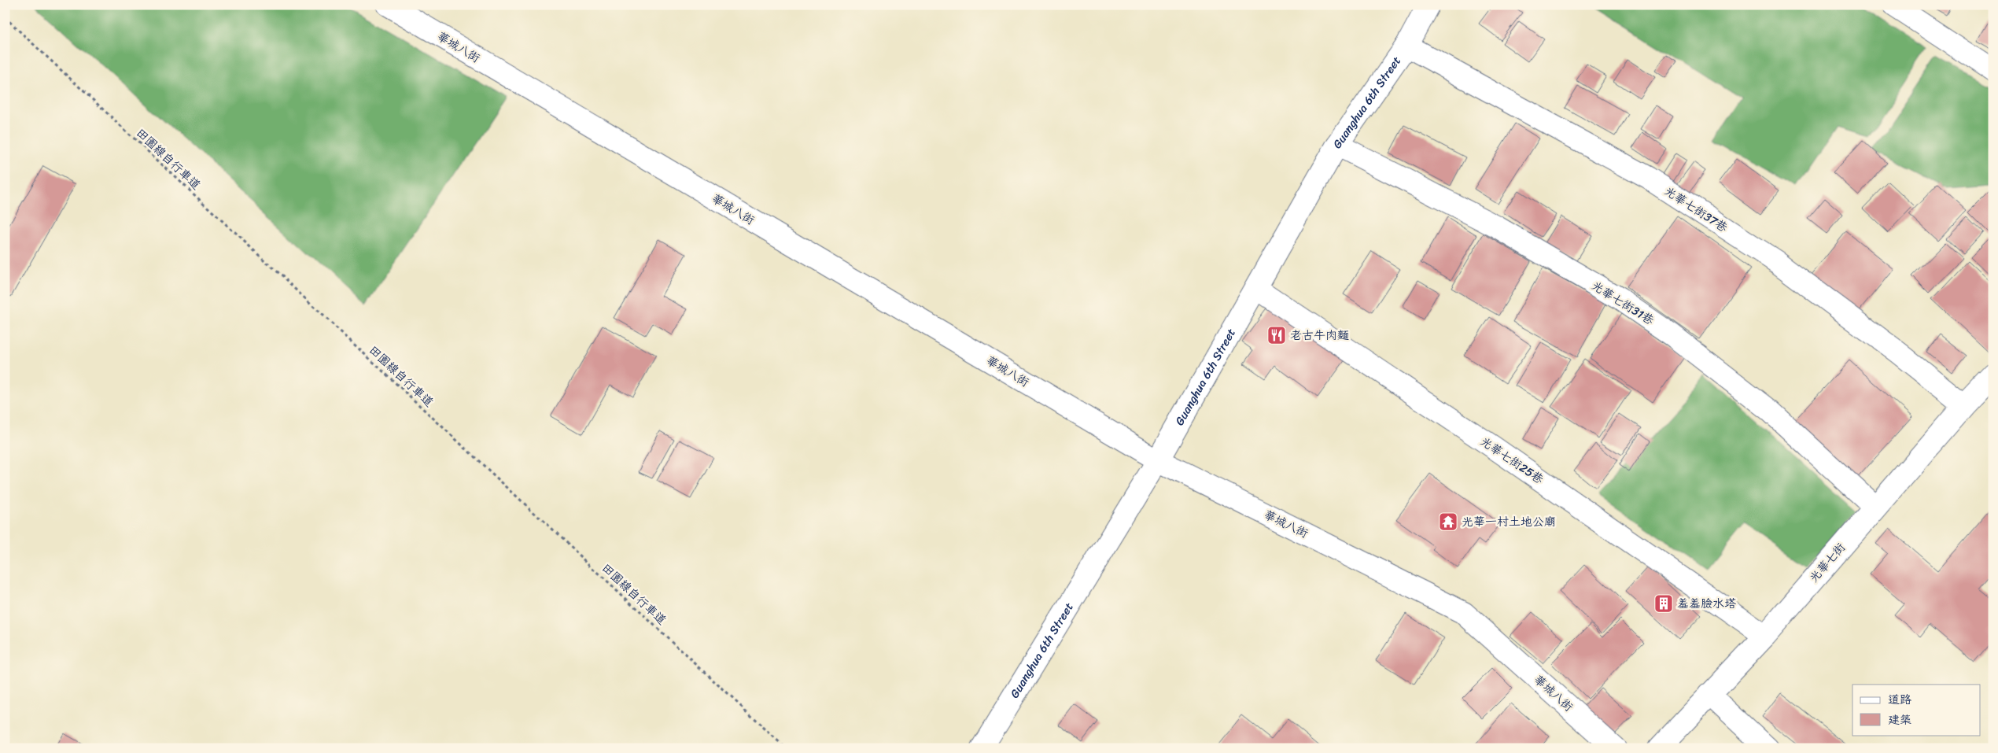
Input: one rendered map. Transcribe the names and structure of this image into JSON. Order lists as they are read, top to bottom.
{
  "streets": {
    "street": [
      "華城八街",
      "Guanghua 6th Street",
      "光華七街37巷",
      "光華七街31巷",
      "光華七街25巷",
      "光華七街"
    ],
    "path": ["田園線自行車道"]
  },
  "crossings": [
    ["華城八街", "Guanghua 6th Street"],
    ["Guanghua 6th Street", "光華七街37巷"],
    ["Guanghua 6th Street", "光華七街31巷"],
    ["Guanghua 6th Street", "光華七街25巷"],
    ["光華七街37巷", "光華七街"],
    ["光華七街31巷", "光華七街"],
    ["光華七街25巷", "光華七街"]
  ],
  "places": {
    "restaurant": ["老古牛肉麵"],
    "temple": ["光華一村土地公廟"],
    "building": ["羞羞臉水塔"]
  },
  "legend": ["道路", "建築"]
}
